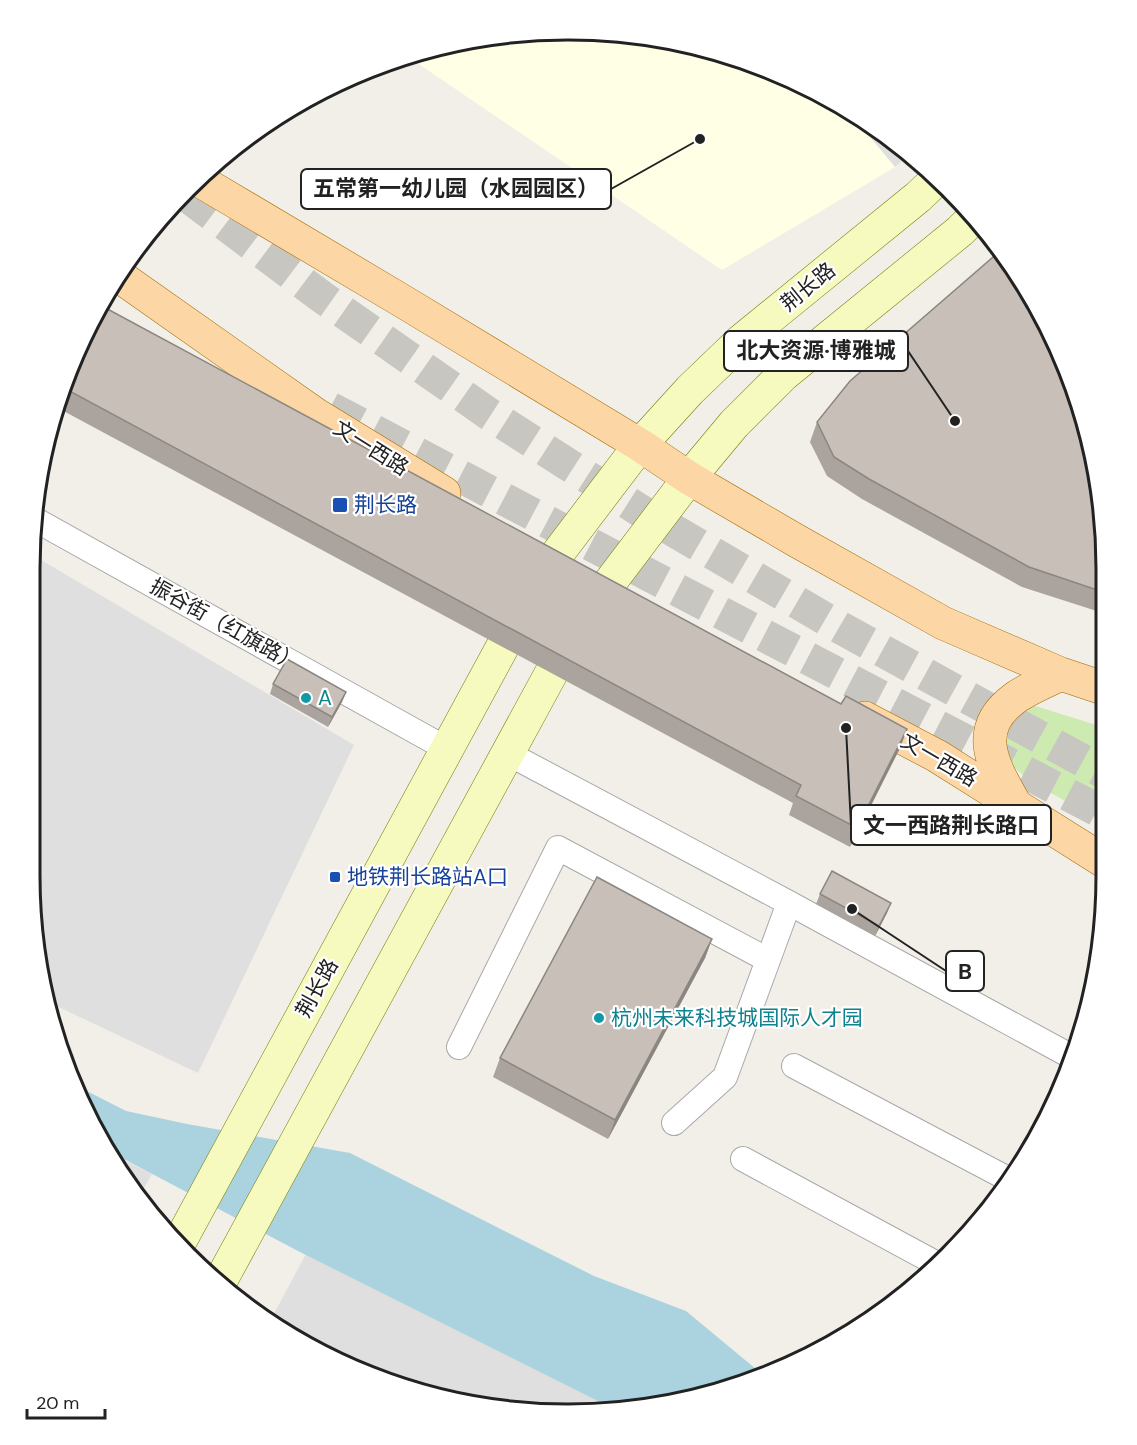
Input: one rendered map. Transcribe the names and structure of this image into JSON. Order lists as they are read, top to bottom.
{
  "streets": {
    "main road": ["荆长路", "文一西路"],
    "street": ["振谷街（红旗路）"]
  },
  "crossings": [
    ["荆长路", "振谷街（红旗路）"]
  ],
  "places": {
    "other": [
      "五常第一幼儿园（水园园区）",
      "北大资源·博雅城",
      "A",
      "文一西路荆长路口",
      "B",
      "杭州未来科技城国际人才园"
    ],
    "transit": ["荆长路", "地铁荆长路站A口"]
  },
  "scale_bar": "20 m"
}
